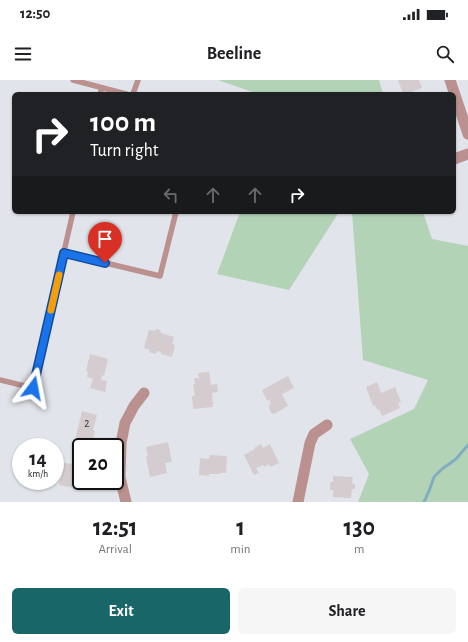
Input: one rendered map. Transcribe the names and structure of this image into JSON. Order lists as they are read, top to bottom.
{
  "house_numbers": ["2"],
  "page": {
    "status": "12:50",
    "header": "Beeline",
    "turn": ["100 m", "Turn right"],
    "speed": "14 km/h",
    "limit": "20",
    "eta": [
      "12:51",
      "Arrival",
      "1",
      "min",
      "130",
      "m"
    ],
    "buttons": ["Exit", "Share"]
  }
}
